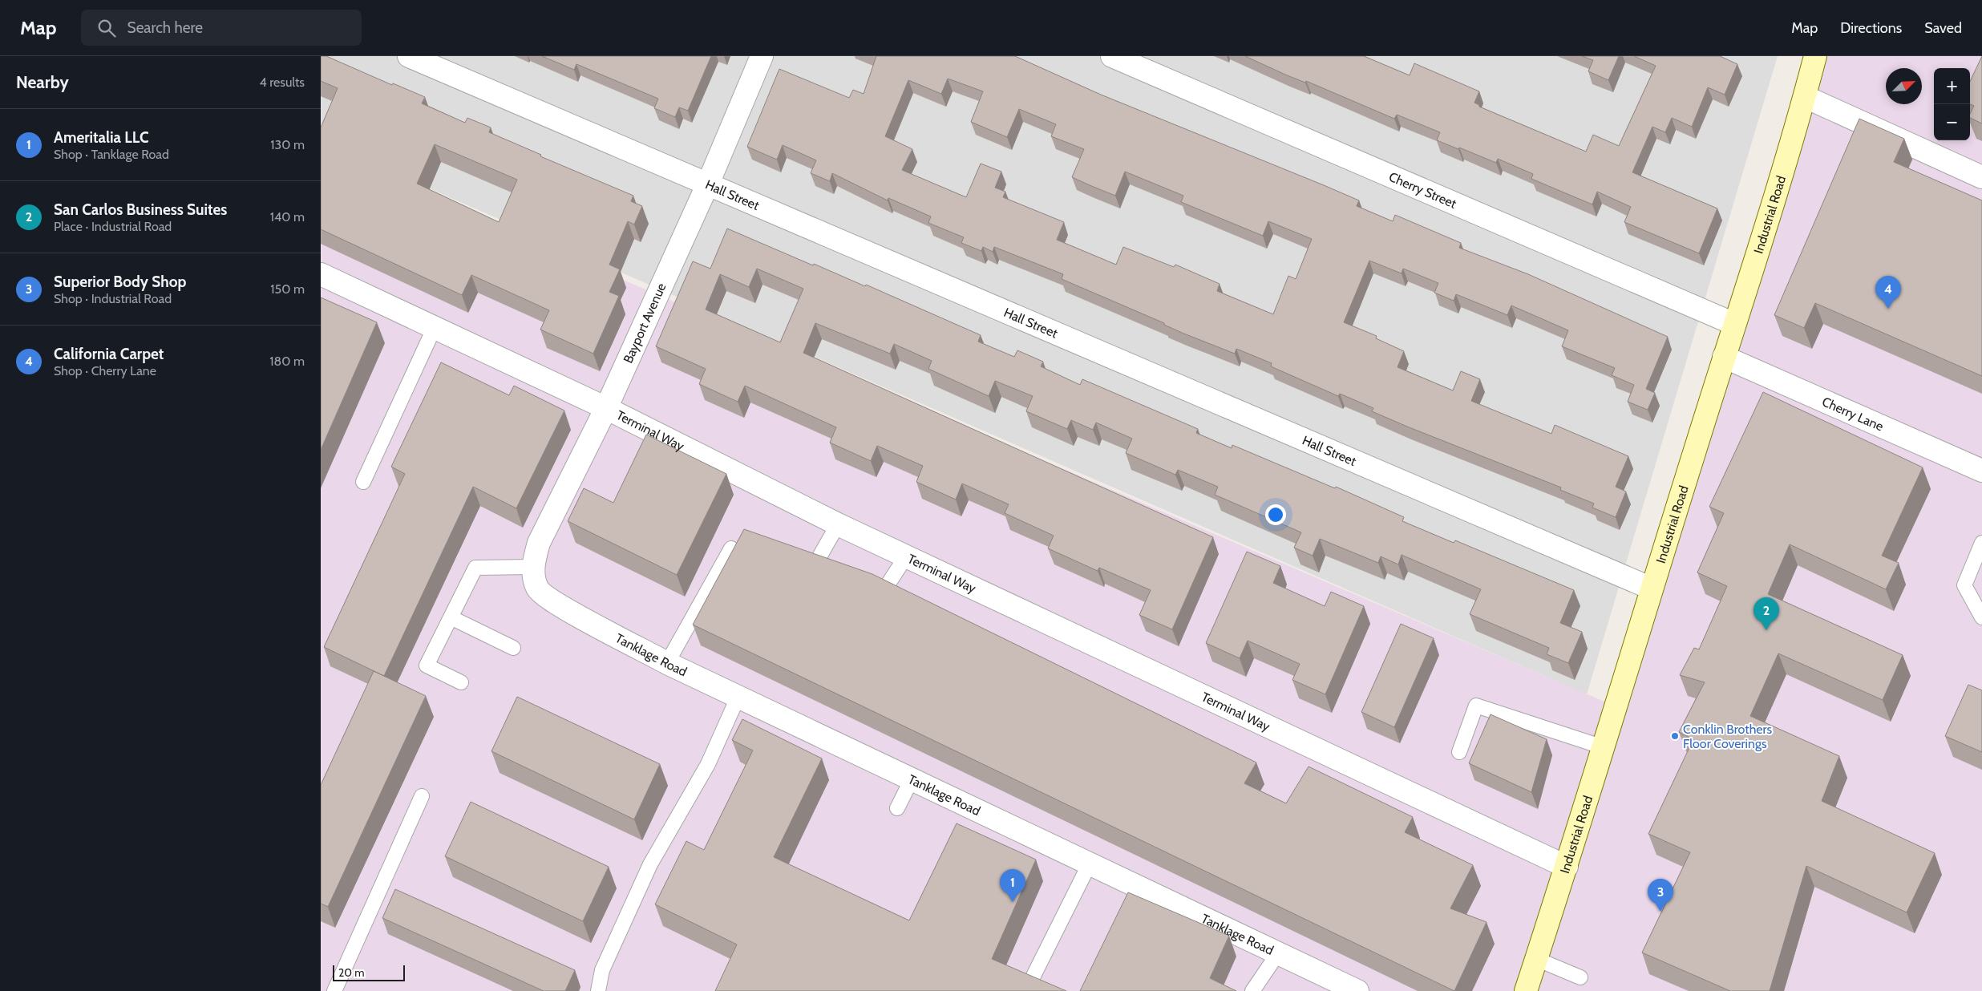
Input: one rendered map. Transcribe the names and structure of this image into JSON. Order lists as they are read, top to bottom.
{
  "streets": {
    "main road": ["Industrial Road"],
    "street": [
      "Cherry Street",
      "Hall Street",
      "Bayport Avenue",
      "Cherry Lane",
      "Terminal Way",
      "Tanklage Road"
    ]
  },
  "crossings": [
    ["Cherry Street", "Industrial Road"],
    ["Hall Street", "Industrial Road"],
    ["Hall Street", "Bayport Avenue"],
    ["Industrial Road", "Cherry Lane"],
    ["Industrial Road", "Terminal Way"],
    ["Bayport Avenue", "Terminal Way"],
    ["Bayport Avenue", "Tanklage Road"]
  ],
  "places": ["Conklin Brothers Floor Coverings"],
  "scale_bar": "20 m",
  "north": "top right",
  "page": {
    "header": "Map",
    "search": "Search here",
    "nav": ["Map", "Directions", "Saved"],
    "heading": ["Nearby", "4 results"],
    "map_buttons": ["+", "−"],
    "list": [
      {
        "mark": "1",
        "name": "Ameritalia LLC",
        "note": "Shop · Tanklage Road",
        "value": "130 m"
      },
      {
        "mark": "2",
        "name": "San Carlos Business Suites",
        "note": "Place · Industrial Road",
        "value": "140 m"
      },
      {
        "mark": "3",
        "name": "Superior Body Shop",
        "note": "Shop · Industrial Road",
        "value": "150 m"
      },
      {
        "mark": "4",
        "name": "California Carpet",
        "note": "Shop · Cherry Lane",
        "value": "180 m"
      }
    ],
    "pins": [
      "4",
      "2",
      "1",
      "3"
    ],
    "scale": "20 m"
  }
}
